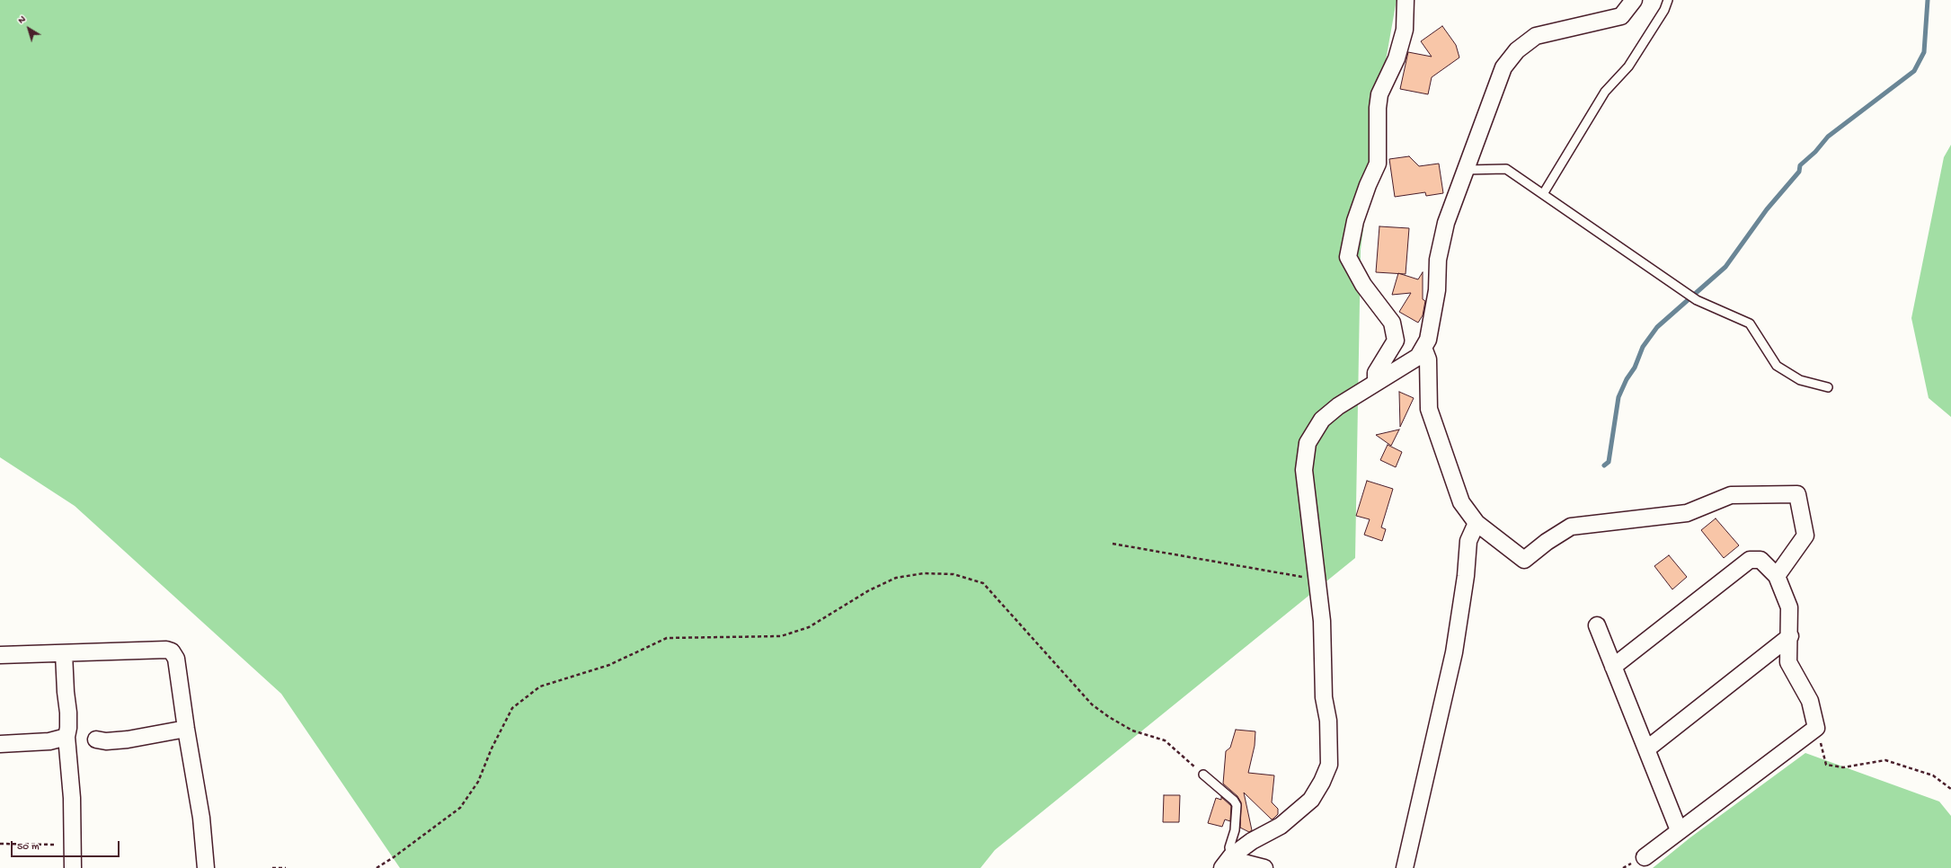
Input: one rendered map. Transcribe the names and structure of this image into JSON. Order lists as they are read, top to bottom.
{
  "scale_bar": "50 m",
  "north": "top left"
}
